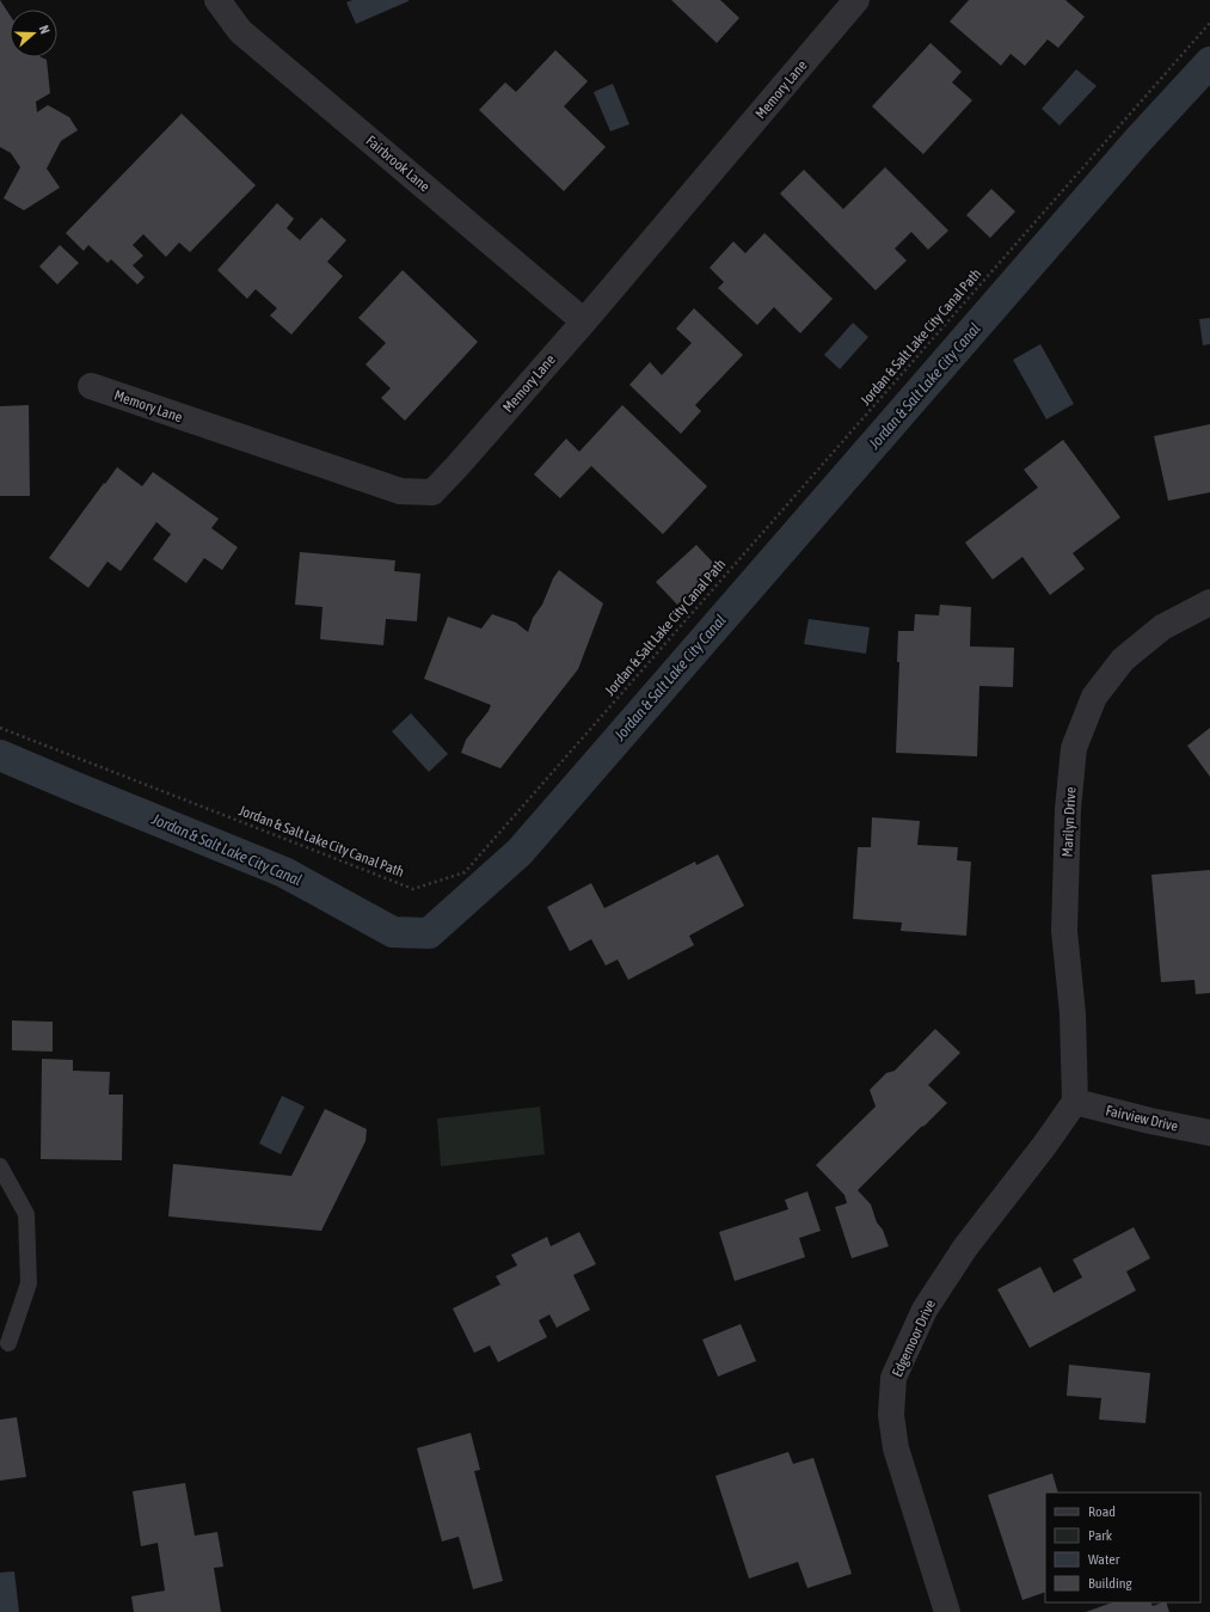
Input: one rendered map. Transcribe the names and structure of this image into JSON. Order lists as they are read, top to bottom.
{
  "streets": {
    "street": [
      "Memory Lane",
      "Fairbrook Lane",
      "Marilyn Drive",
      "Fairview Drive",
      "Edgemoor Drive"
    ],
    "path": ["Jordan & Salt Lake City Canal Path"]
  },
  "crossings": [
    ["Memory Lane", "Fairbrook Lane"],
    ["Marilyn Drive", "Fairview Drive"],
    ["Marilyn Drive", "Edgemoor Drive"],
    ["Fairview Drive", "Edgemoor Drive"]
  ],
  "water": ["Jordan & Salt Lake City Canal"],
  "legend": [
    "Road",
    "Park",
    "Water",
    "Building"
  ],
  "north": "right"
}
